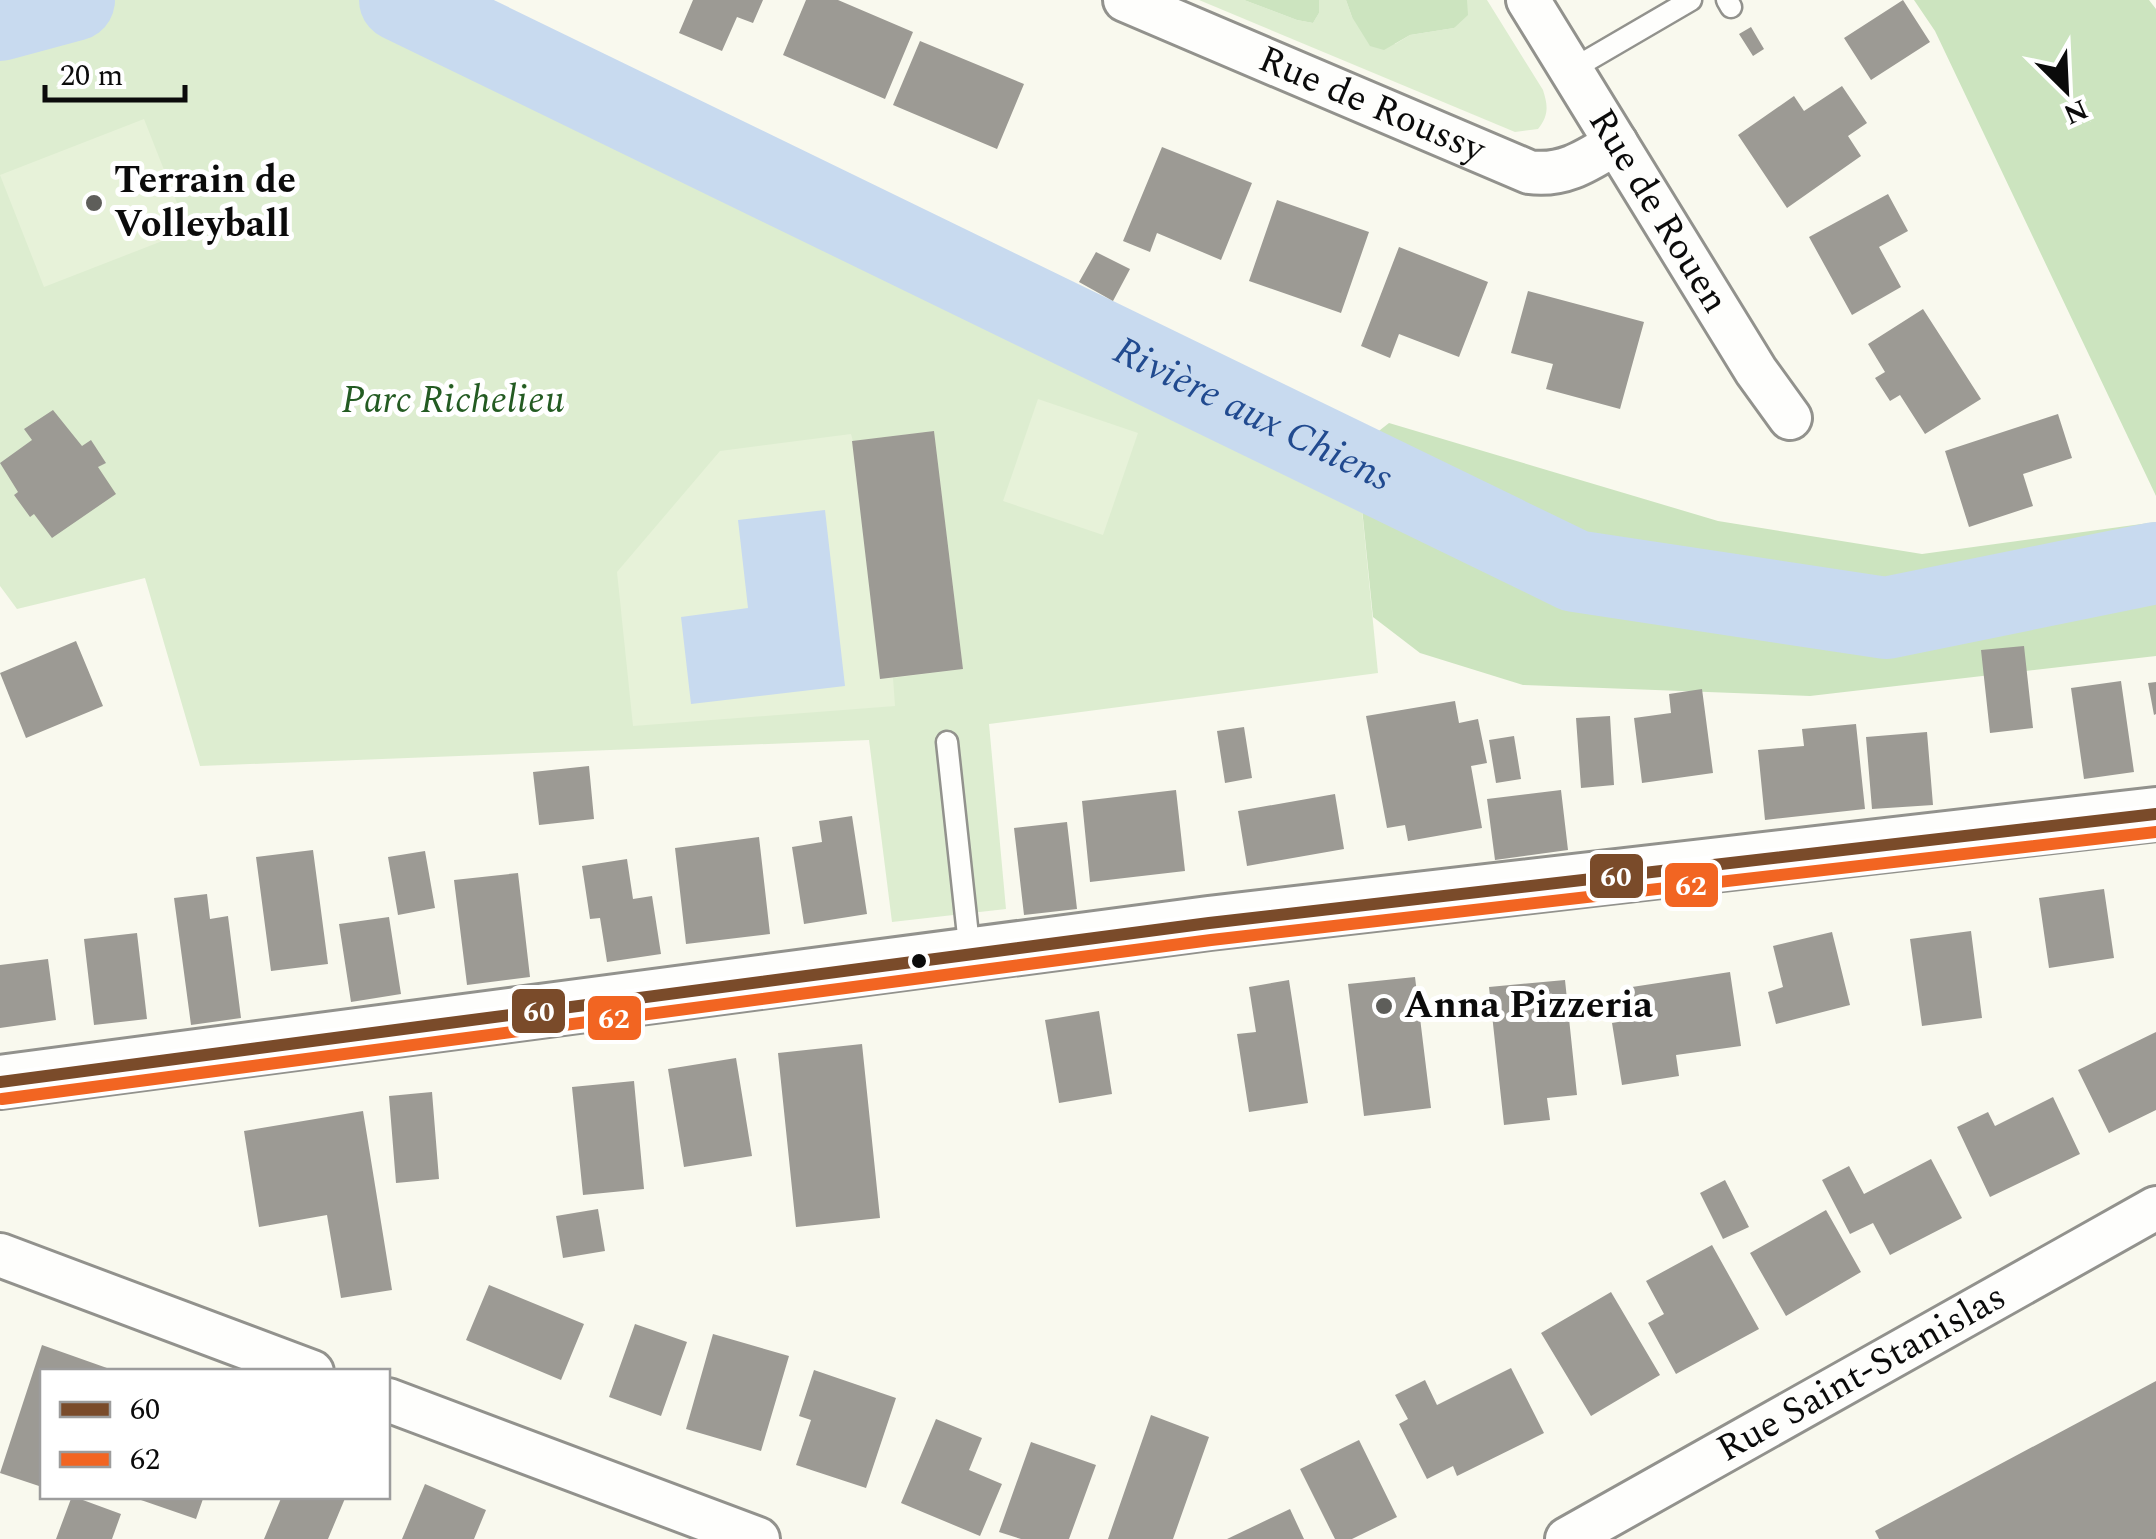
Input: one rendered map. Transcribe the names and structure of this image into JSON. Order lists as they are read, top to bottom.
{
  "streets": {
    "street": ["Rue de Roussy", "Rue de Rouen", "Rue Saint-Stanislas"]
  },
  "crossings": [
    ["Rue de Roussy", "Rue de Rouen"]
  ],
  "water": ["Rivière aux Chiens"],
  "parks": ["Parc Richelieu"],
  "places": ["Terrain de Volleyball", "Anna Pizzeria"],
  "lines": ["transit line 60", "transit line 62"],
  "legend": ["60", "62"],
  "scale_bar": "20 m",
  "north": "bottom right"
}
